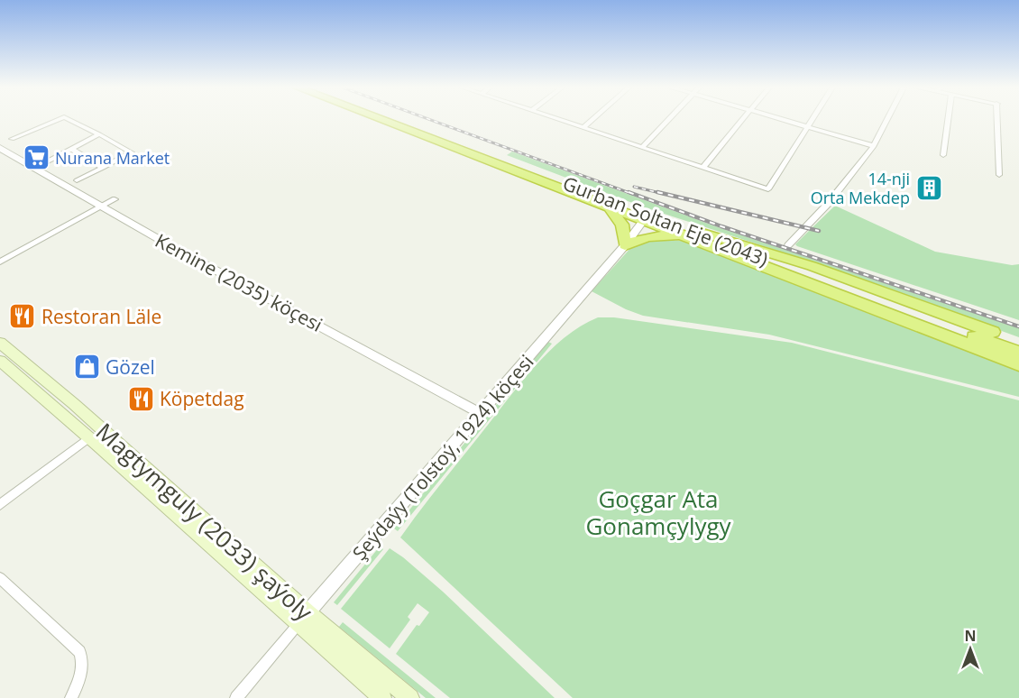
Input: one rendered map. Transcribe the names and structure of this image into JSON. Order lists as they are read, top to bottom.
{
  "streets": {
    "highway": ["Gurban Soltan Eje (2043)"],
    "main road": ["Magtymguly (2033) şaýoly"],
    "street": ["Kemine (2035) köçesi", "Şeýdaýy (Tolstoý, 1924) köçesi"]
  },
  "crossings": [
    ["Gurban Soltan Eje (2043)", "Şeýdaýy (Tolstoý, 1924) köçesi"],
    ["Kemine (2035) köçesi", "Şeýdaýy (Tolstoý, 1924) köçesi"],
    ["Şeýdaýy (Tolstoý, 1924) köçesi", "Magtymguly (2033) şaýoly"]
  ],
  "parks": ["Goçgar Ata Gonamçylygy"],
  "places": {
    "supermarket": ["Nurana Market"],
    "building": ["14-nji Orta Mekdep"],
    "restaurant": ["Restoran Läle", "Köpetdag"],
    "shop": ["Gözel"]
  },
  "north": "top"
}
